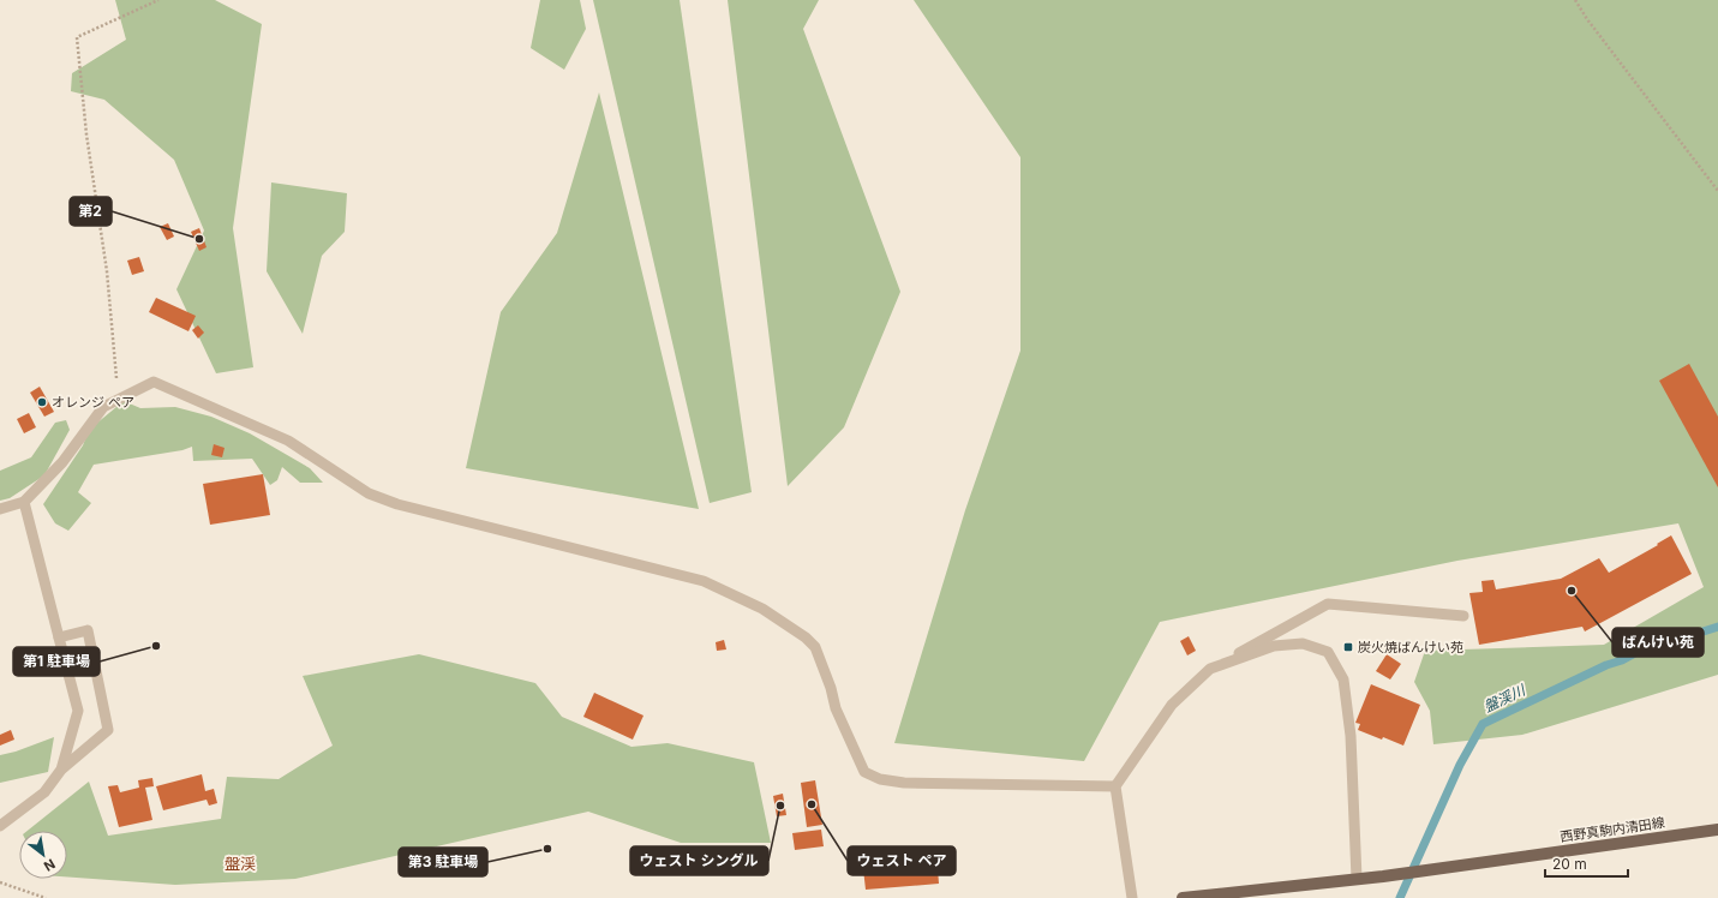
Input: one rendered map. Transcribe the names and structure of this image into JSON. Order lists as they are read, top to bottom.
{
  "streets": {
    "main road": ["西野真駒内清田線"]
  },
  "districts": ["盤渓"],
  "water": ["盤渓川"],
  "places": {
    "other": [
      "第2",
      "オレンジ ペア",
      "ばんけい苑",
      "第1 駐車場",
      "ウェスト ペア",
      "ウェスト シングル",
      "第3 駐車場"
    ],
    "transit": ["炭火焼ばんけい苑"]
  },
  "scale_bar": "20 m",
  "north": "bottom right"
}
